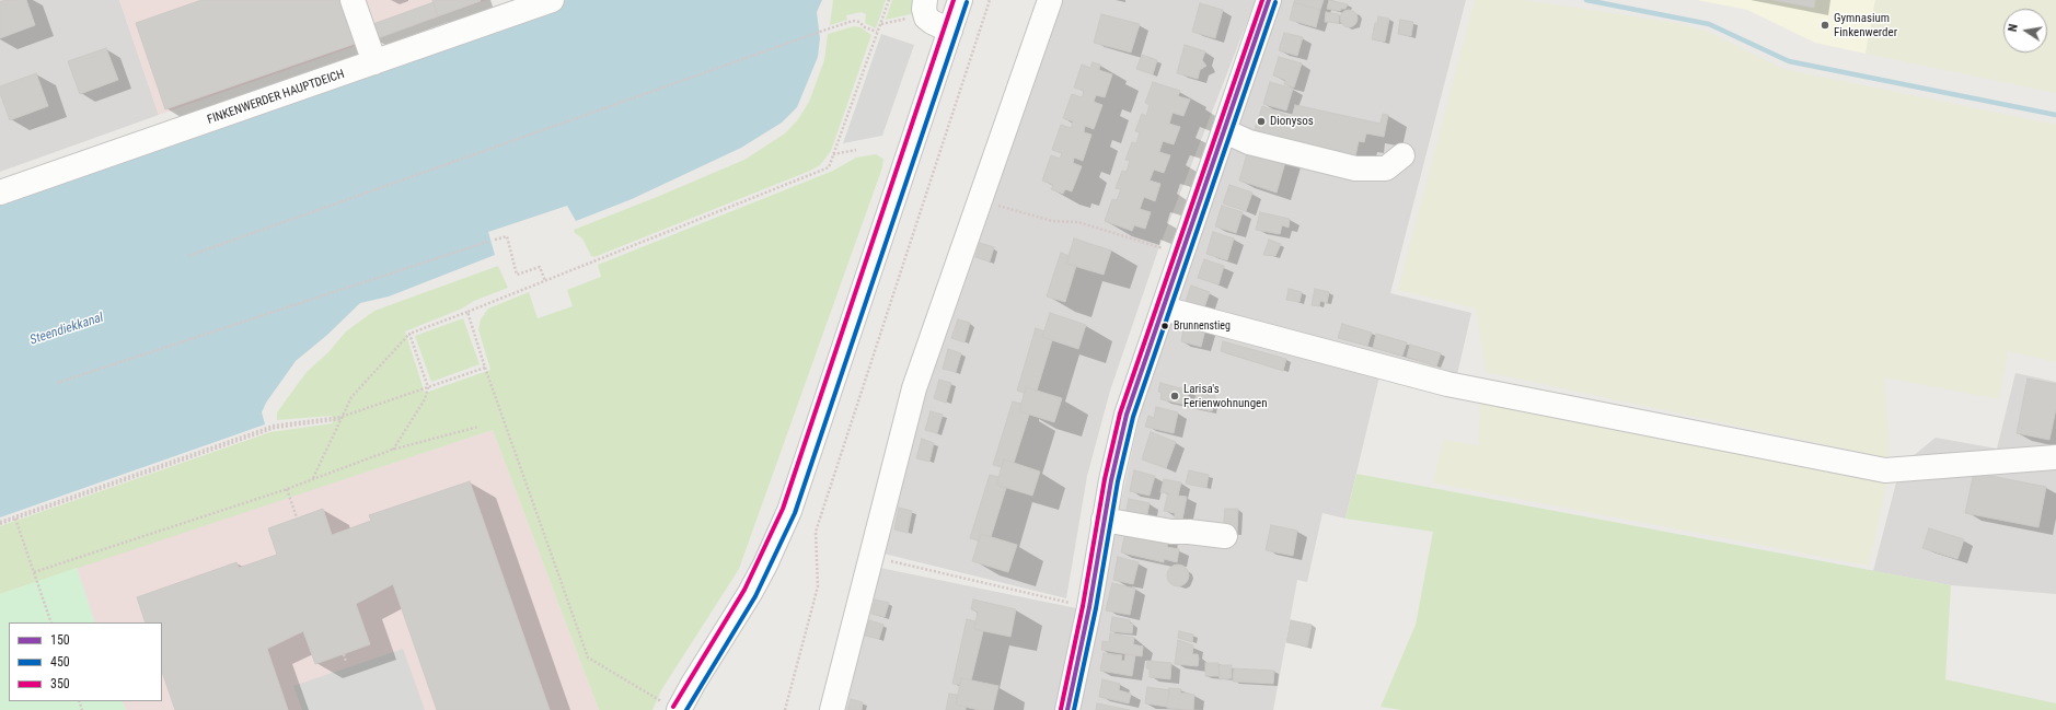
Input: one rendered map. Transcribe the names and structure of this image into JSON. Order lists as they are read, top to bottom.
{
  "streets": {
    "street": ["FINKENWERDER HAUPTDEICH"]
  },
  "water": ["Steendiekkanal"],
  "places": [
    "Gymnasium Finkenwerder",
    "Dionysos",
    "Brunnenstieg",
    "Larisa's Ferienwohnungen"
  ],
  "lines": ["transit line 150", "transit line 350", "transit line 450"],
  "legend": ["150", "450", "350"],
  "north": "left"
}
